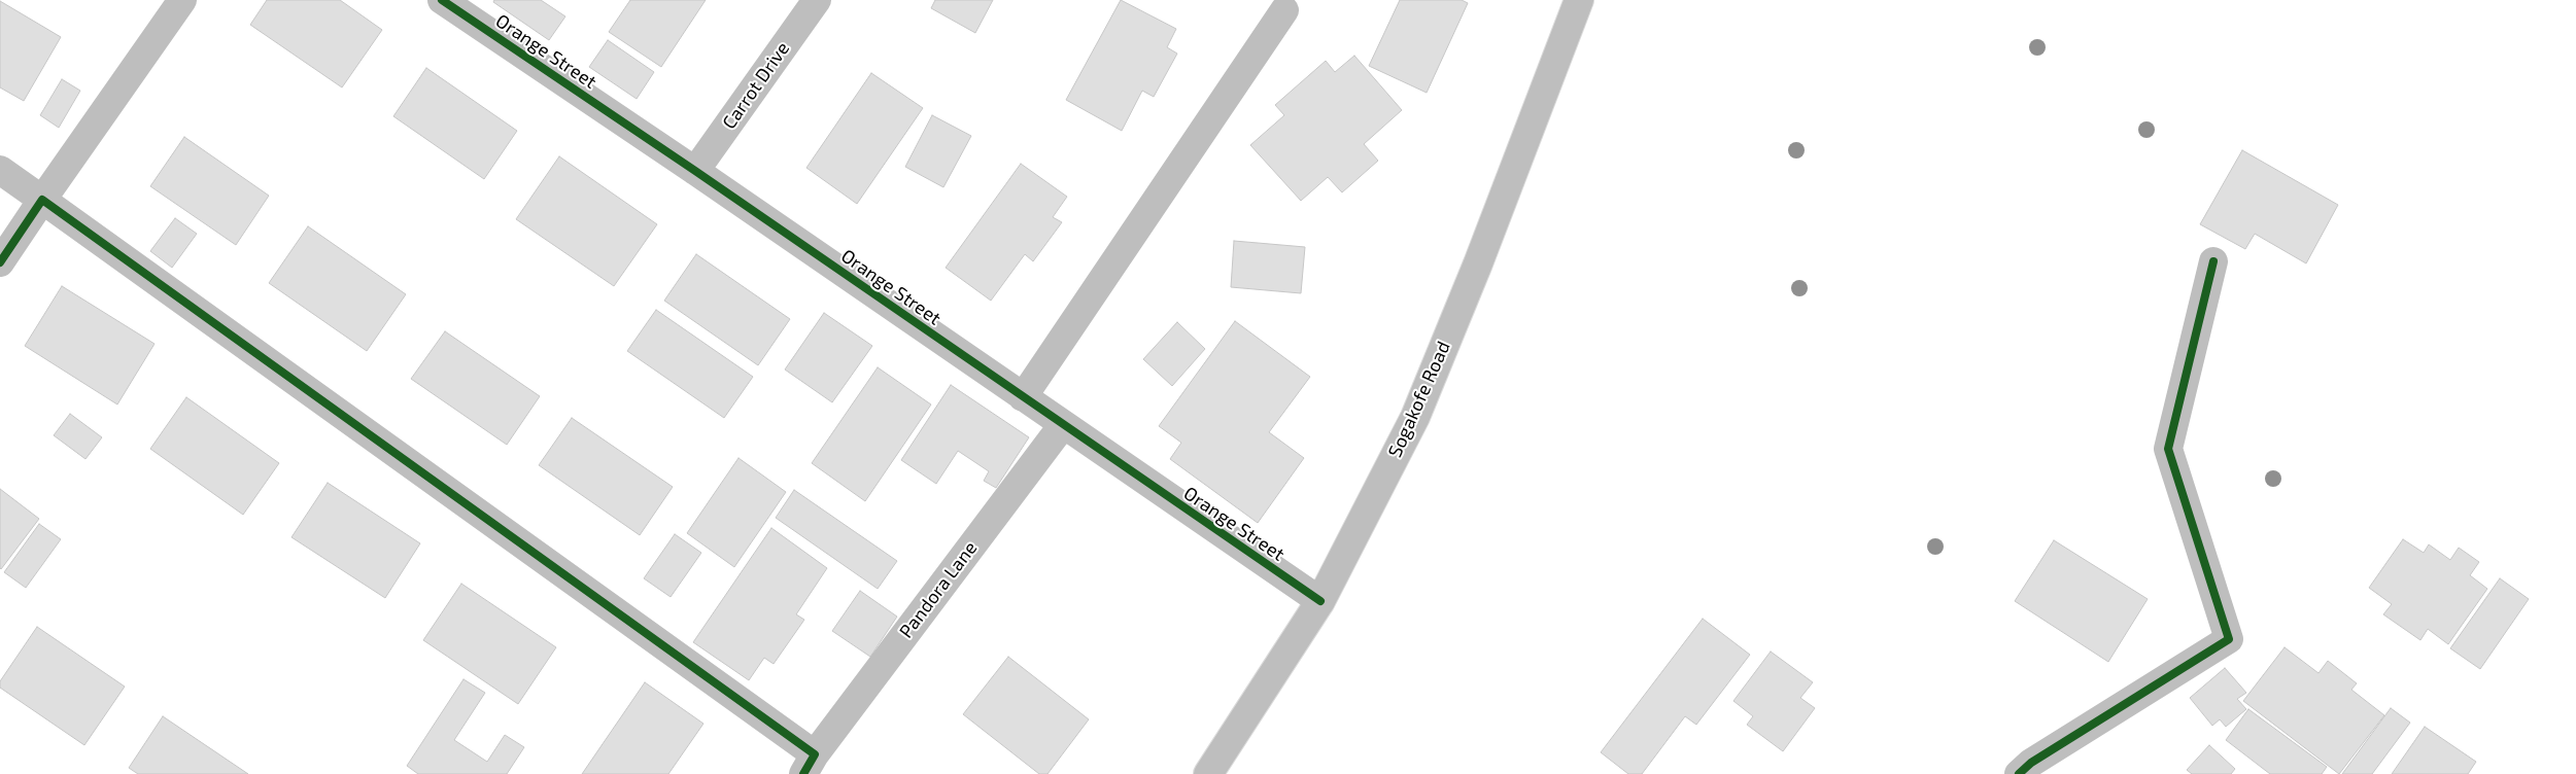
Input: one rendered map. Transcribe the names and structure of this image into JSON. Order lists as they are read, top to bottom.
{
  "streets": {
    "street": [
      "Orange Street",
      "Carrot Drive",
      "Sogakofe Road",
      "Pandora Lane"
    ]
  },
  "crossings": [
    ["Orange Street", "Carrot Drive"],
    ["Orange Street", "Sogakofe Road"],
    ["Orange Street", "Pandora Lane"]
  ]
}
